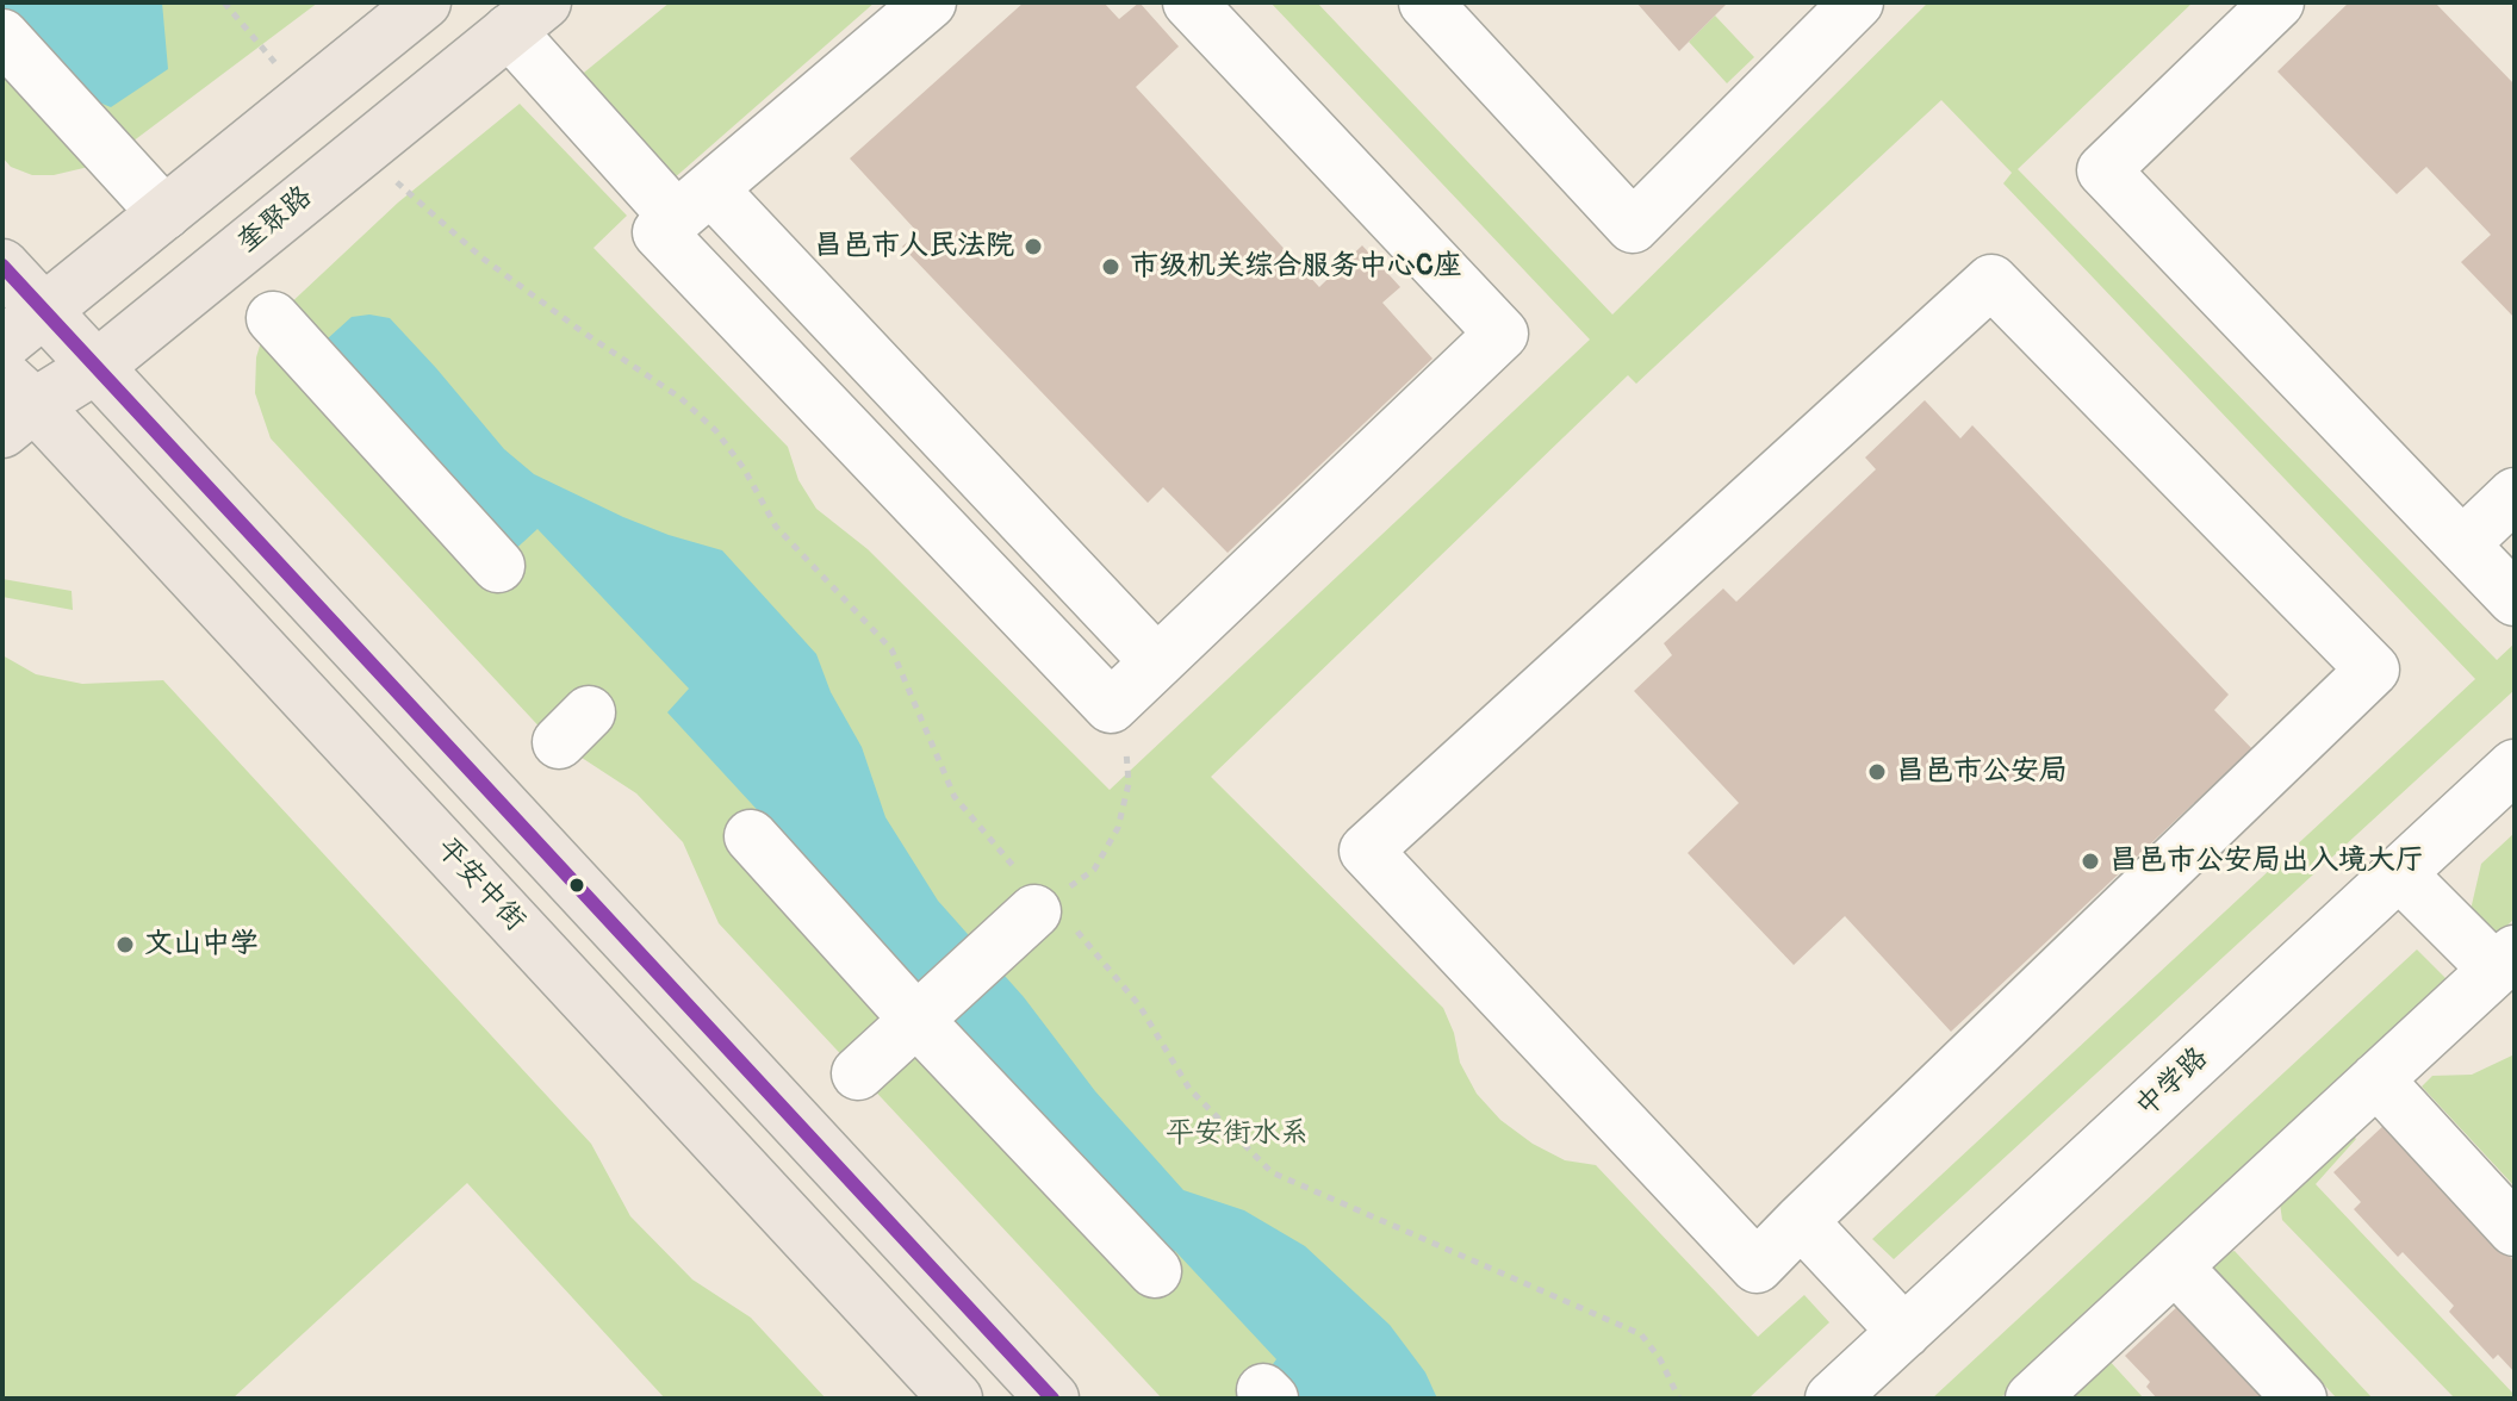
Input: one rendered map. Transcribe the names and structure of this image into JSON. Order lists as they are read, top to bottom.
{
  "streets": {
    "main road": ["奎聚路", "平安中街"],
    "street": ["中学路"]
  },
  "crossings": [
    ["奎聚路", "平安中街"]
  ],
  "parks": ["平安街水系"],
  "places": [
    "昌邑市人民法院",
    "市级机关综合服务中心C座",
    "昌邑市公安局",
    "昌邑市公安局出入境大厅",
    "文山中学"
  ]
}
